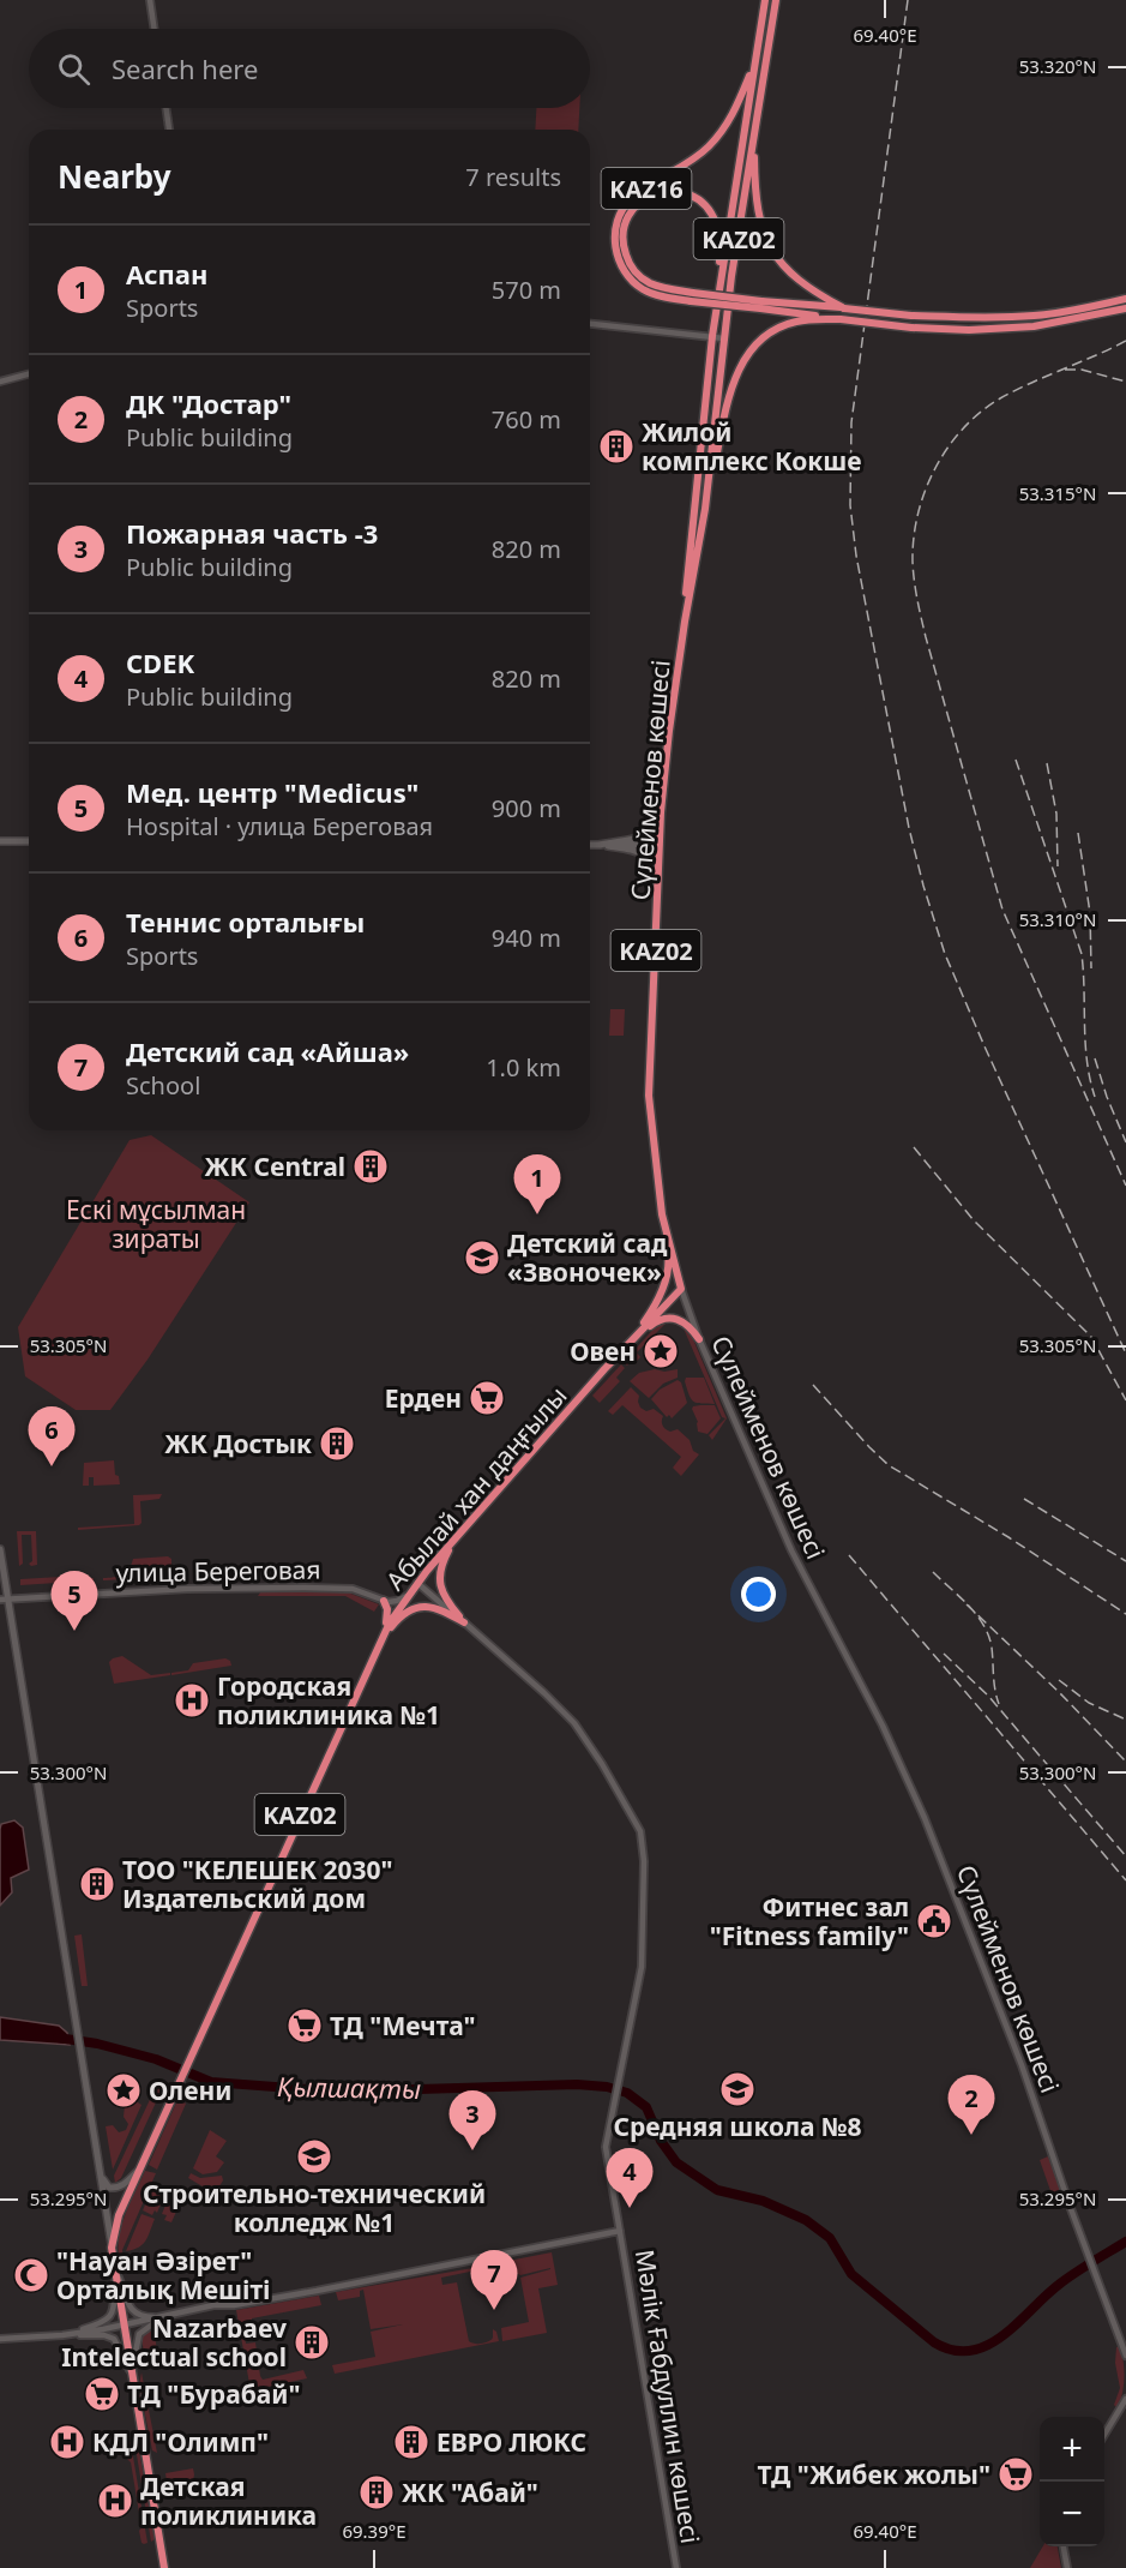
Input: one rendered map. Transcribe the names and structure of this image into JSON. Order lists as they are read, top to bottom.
{
  "streets": {
    "highway": [
      "KAZ16",
      "KАZ02",
      "Сүлейменов көшесі",
      "Абылай хан даңғылы"
    ],
    "street": ["улица Береговая", "Мәлік Ғабдуллин көшесі"]
  },
  "crossings": [
    ["KAZ16", "KАZ02"],
    ["KАZ02", "Сүлейменов көшесі"],
    ["KАZ02", "Абылай хан даңғылы"],
    ["Сүлейменов көшесі", "Абылай хан даңғылы"],
    ["Абылай хан даңғылы", "Мәлік Ғабдуллин көшесі"]
  ],
  "water": ["Қылшақты"],
  "parks": ["Ескі мұсылман зираты"],
  "places": {
    "building": [
      "Жилой комплекс Кокше",
      "ЖК Central",
      "ЖК Достык",
      "ТОО \"КЕЛЕШЕК 2030\" Издательский дом",
      "Nazarbaev Intelectual school",
      "ЕВРО ЛЮКС",
      "ЖК \"Абай\""
    ],
    "school or university": ["Детский сад «Звоночек»", "Средняя школа №8", "Строительно-технический колледж №1"],
    "place": ["Овен", "Олени"],
    "supermarket": [
      "Ерден",
      "ТД \"Мечта\"",
      "ТД \"Бурабай\"",
      "ТД \"Жибек жолы\""
    ],
    "hospital": ["Городская поликлиника №1", "КДЛ \"Олимп\"", "Детская поликлиника"],
    "public building": ["Фитнес зал \"Fitness family\""],
    "mosque": ["\"Науан Әзірет\" Орталық Мешіті"]
  },
  "page": {
    "search": "Search here",
    "heading": ["Nearby", "7 results"],
    "list": [
      {
        "mark": "1",
        "name": "Аспан",
        "note": "Sports",
        "value": "570 m"
      },
      {
        "mark": "2",
        "name": "ДК \"Достар\"",
        "note": "Public building",
        "value": "760 m"
      },
      {
        "mark": "3",
        "name": "Пожарная часть -3",
        "note": "Public building",
        "value": "820 m"
      },
      {
        "mark": "4",
        "name": "CDEK",
        "note": "Public building",
        "value": "820 m"
      },
      {
        "mark": "5",
        "name": "Мед. центр \"Medicus\"",
        "note": "Hospital · улица Береговая",
        "value": "900 m"
      },
      {
        "mark": "6",
        "name": "Теннис орталығы",
        "note": "Sports",
        "value": "940 m"
      },
      {
        "mark": "7",
        "name": "Детский сад «Айша»",
        "note": "School",
        "value": "1.0 km"
      }
    ],
    "pins": [
      "1",
      "6",
      "5",
      "2",
      "3",
      "4",
      "7"
    ],
    "map_buttons": ["+", "−"]
  },
  "coordinates": [
    "69.40°E",
    "53.320°N",
    "53.315°N",
    "53.310°N",
    "53.305°N",
    "53.300°N",
    "53.295°N",
    "69.39°E"
  ]
}
